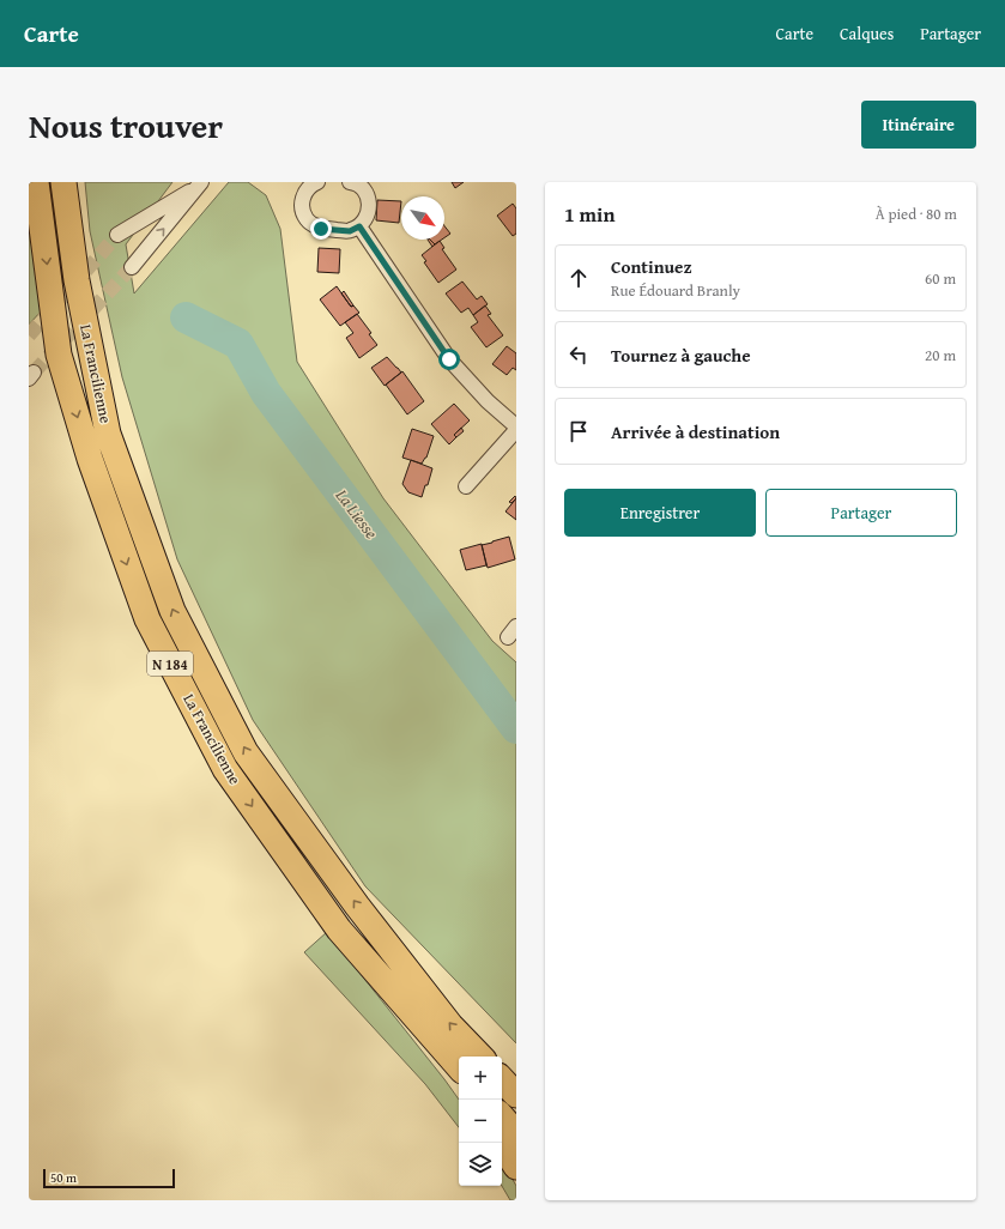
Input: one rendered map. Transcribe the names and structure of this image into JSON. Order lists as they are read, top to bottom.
{
  "streets": {
    "highway": ["La Francilienne", "N 184"]
  },
  "water": ["La Liesse"],
  "scale_bar": "50 m",
  "north": "bottom right",
  "page": {
    "header": "Carte",
    "nav": ["Carte", "Calques", "Partager"],
    "title": "Nous trouver",
    "buttons": [
      "Itinéraire",
      ["Enregistrer", "Partager"]
    ],
    "heading": ["1 min", "À pied · 80 m"],
    "list": [
      ["Continuez", "Rue Édouard Branly", "60 m"],
      ["Tournez à gauche", "20 m"],
      "Arrivée à destination"
    ],
    "map_buttons": ["+", "−"],
    "scale": "50 m"
  }
}
